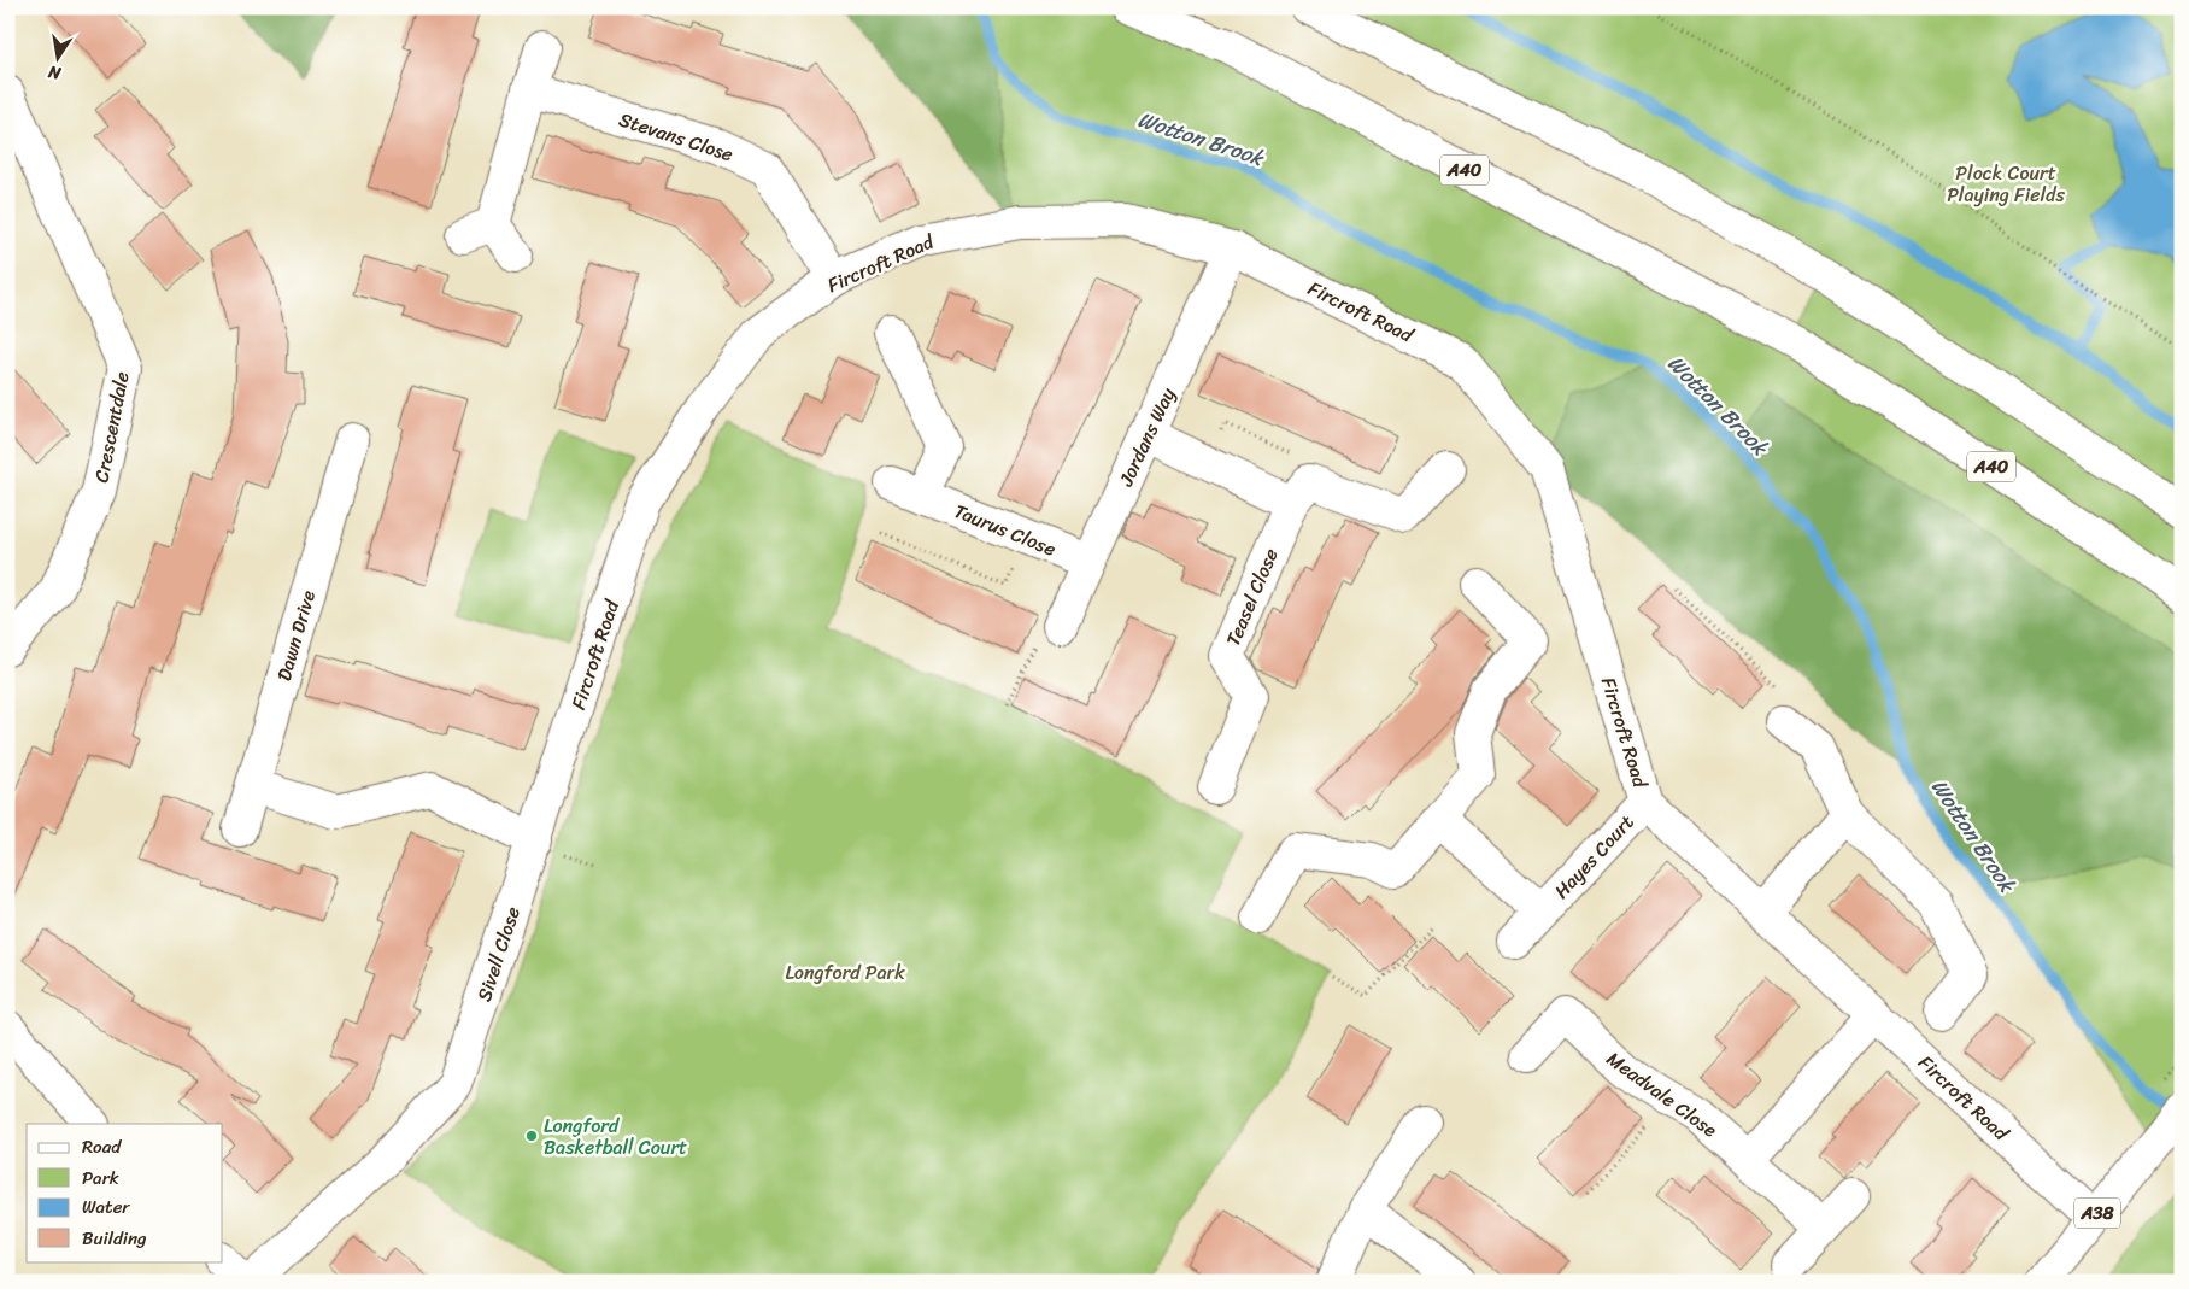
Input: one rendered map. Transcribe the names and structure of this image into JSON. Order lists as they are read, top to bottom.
{
  "streets": {
    "main road": [
      "Stevans Close",
      "A40",
      "Fircroft Road",
      "Crescentdale",
      "Jordans Way",
      "Taurus Close",
      "Teasel Close",
      "Dawn Drive",
      "Hayes Court",
      "Sivell Close",
      "Meadvale Close",
      "A38"
    ]
  },
  "crossings": [
    ["Stevans Close", "Fircroft Road"],
    ["Fircroft Road", "Jordans Way"],
    ["Fircroft Road", "Hayes Court"],
    ["Fircroft Road", "Sivell Close"],
    ["Fircroft Road", "A38"],
    ["Jordans Way", "Taurus Close"]
  ],
  "water": ["Wotton Brook"],
  "parks": ["Plock Court Playing Fields", "Longford Park"],
  "places": ["Longford Basketball Court"],
  "legend": [
    "Road",
    "Park",
    "Water",
    "Building"
  ],
  "north": "bottom"
}
